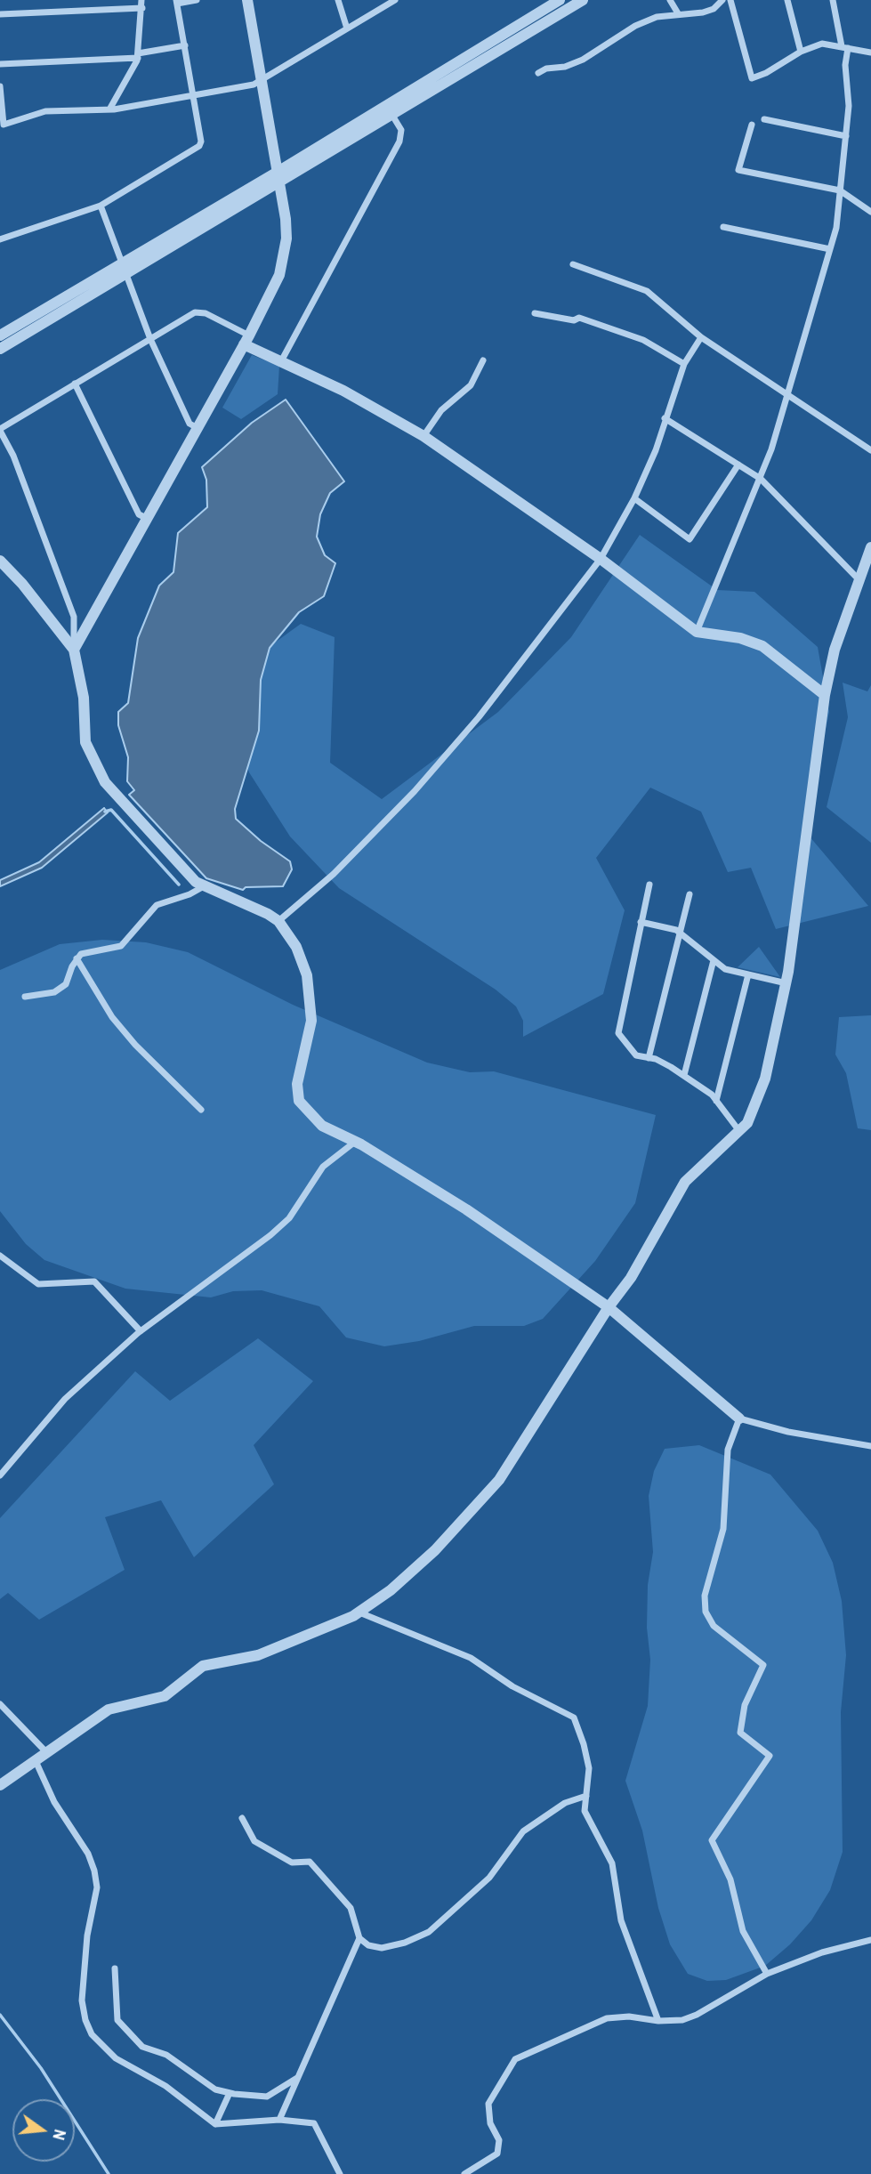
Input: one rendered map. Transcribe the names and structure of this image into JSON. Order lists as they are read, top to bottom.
{
  "north": "right"
}
